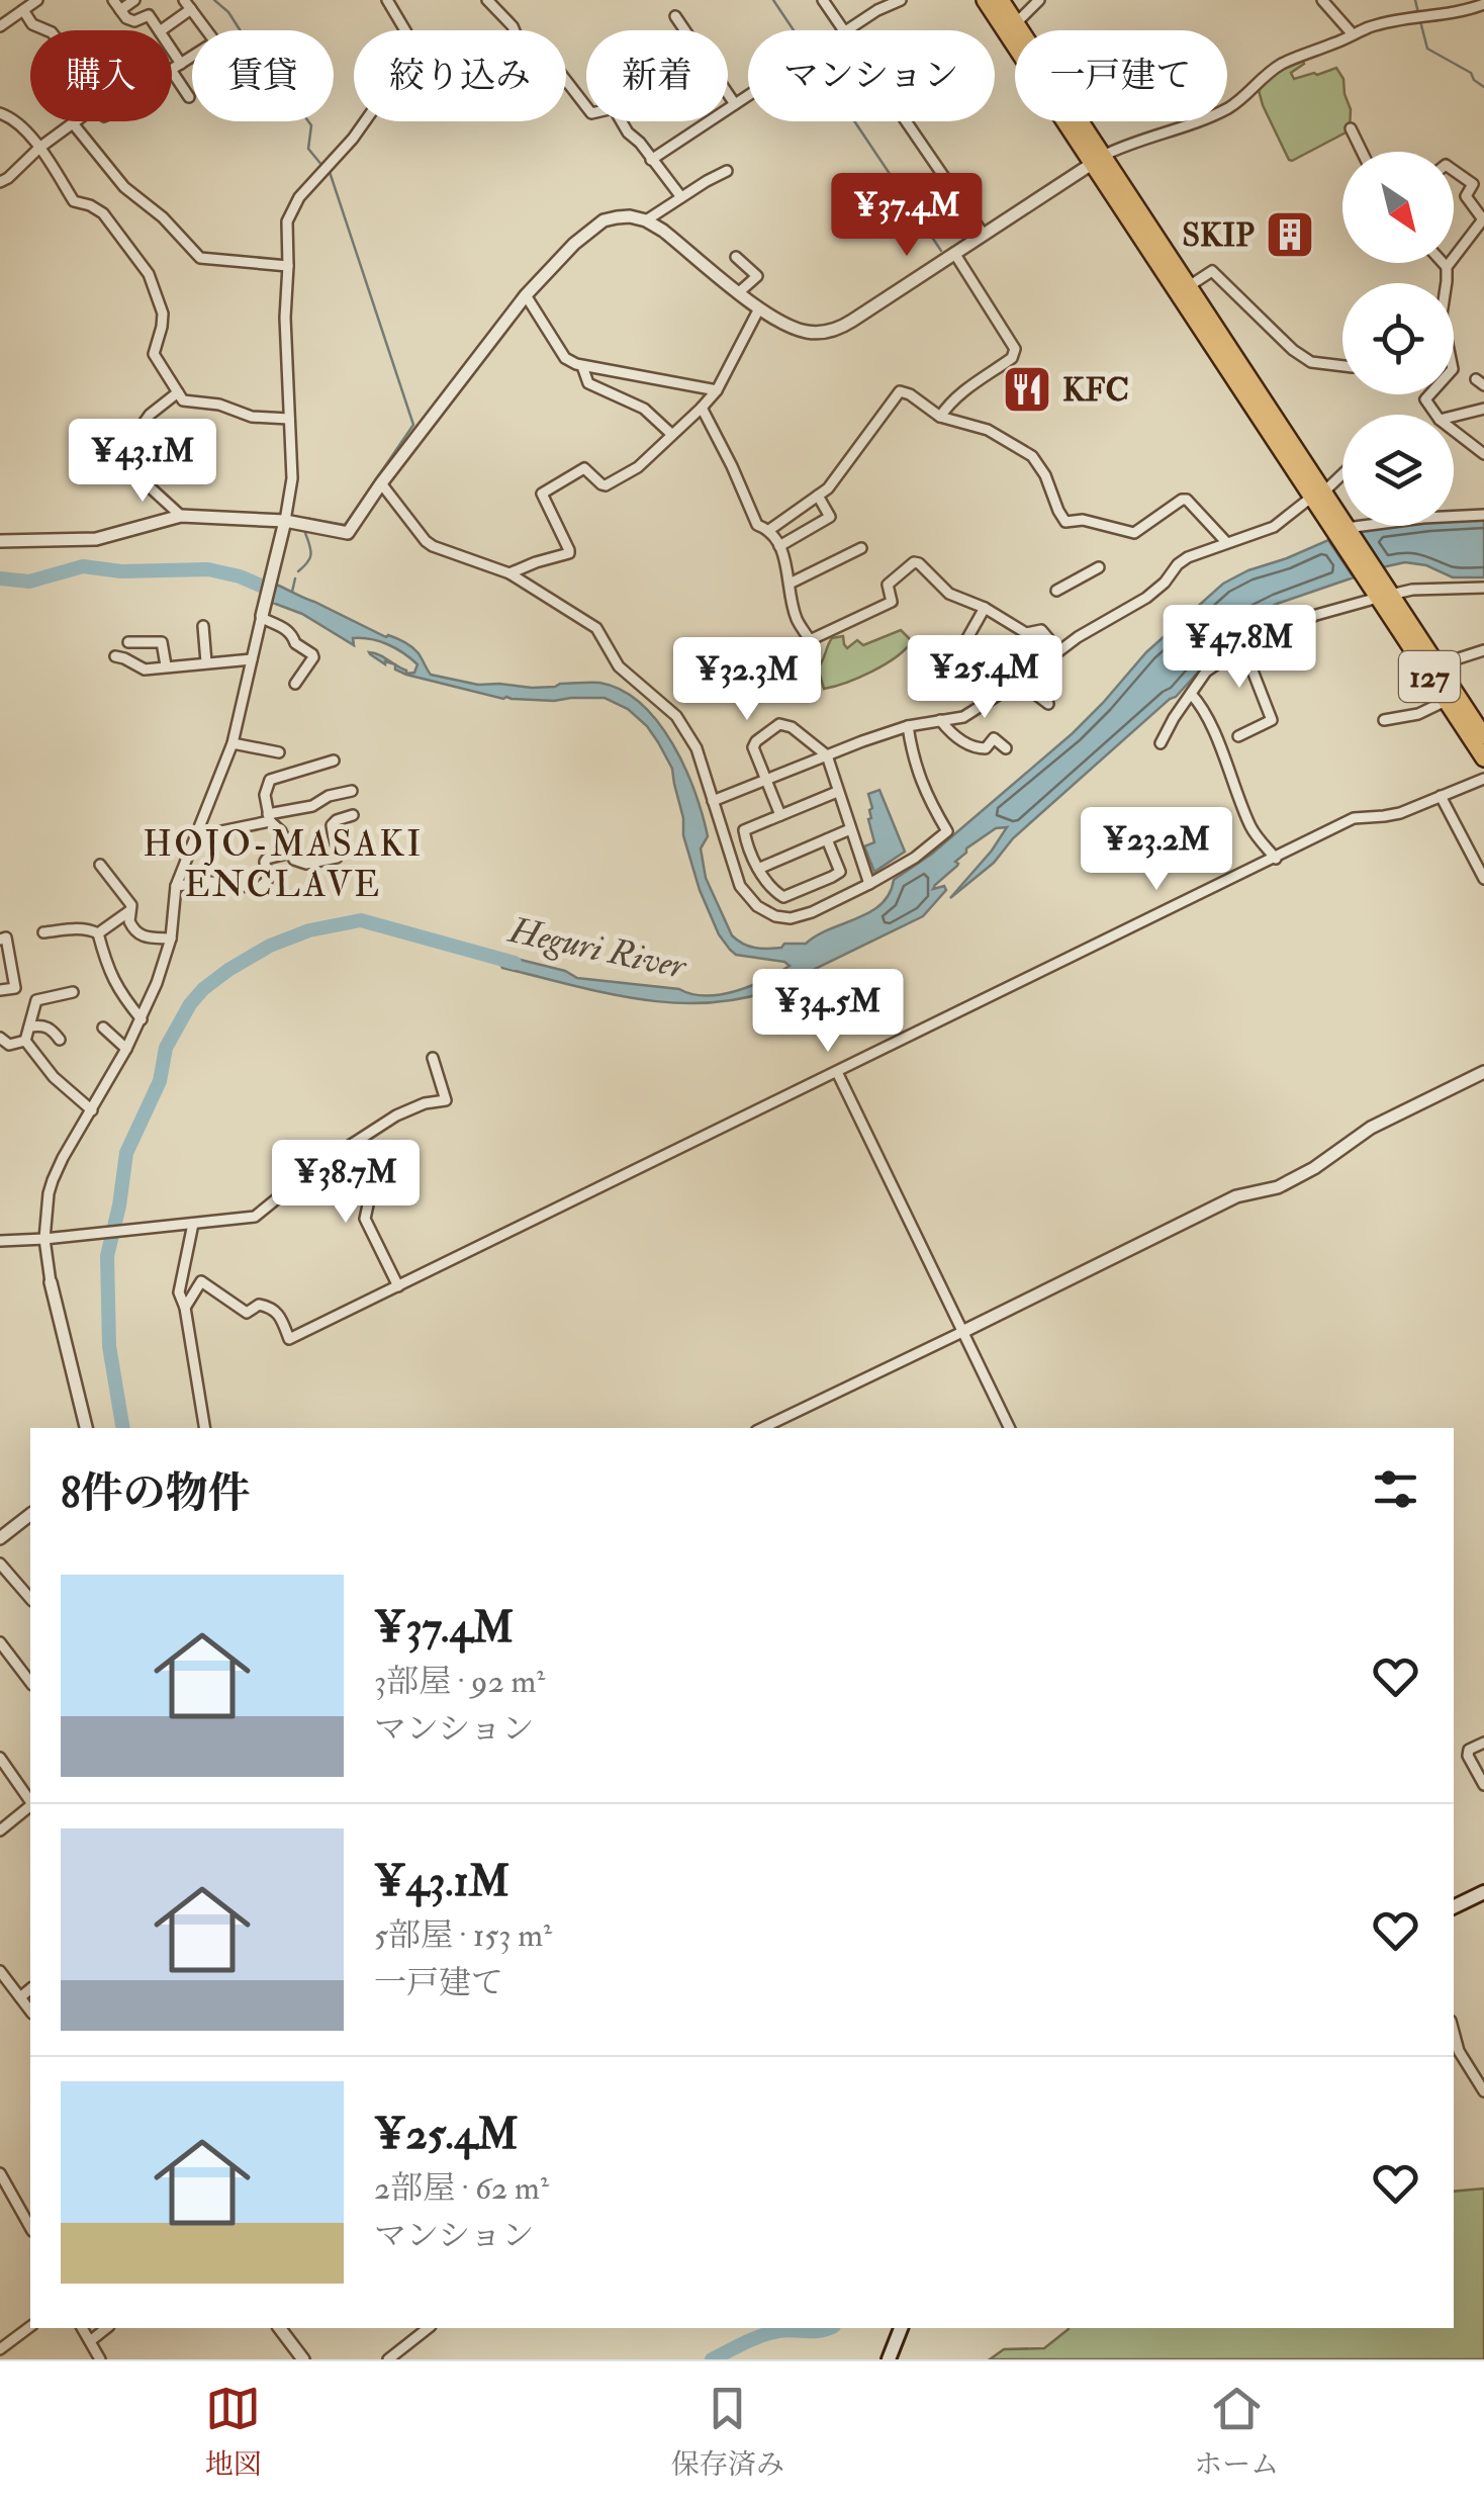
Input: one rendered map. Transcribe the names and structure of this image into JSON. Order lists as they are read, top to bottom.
{
  "streets": {
    "highway": ["127"]
  },
  "districts": ["HOJO-MASAKI ENCLAVE"],
  "water": ["Heguri River"],
  "places": {
    "building": ["SKIP"],
    "restaurant": ["KFC"]
  },
  "north": "bottom right",
  "page": {
    "chip": [
      "購入",
      "賃貸",
      "絞り込み",
      "新着",
      "マンション",
      "一戸建て"
    ],
    "price": [
      "¥37.4M",
      "¥43.1M",
      "¥47.8M",
      "¥25.4M",
      "¥32.3M",
      "¥23.2M",
      "¥34.5M",
      "¥38.7M"
    ],
    "heading": "8件の物件",
    "list": [
      {
        "name": "¥37.4M",
        "note": "3部屋 · 92 m² · マンション"
      },
      {
        "name": "¥43.1M",
        "note": "5部屋 · 153 m² · 一戸建て"
      },
      {
        "name": "¥25.4M",
        "note": "2部屋 · 62 m² · マンション"
      }
    ],
    "tabs": ["地図", "保存済み", "ホーム"]
  }
}
